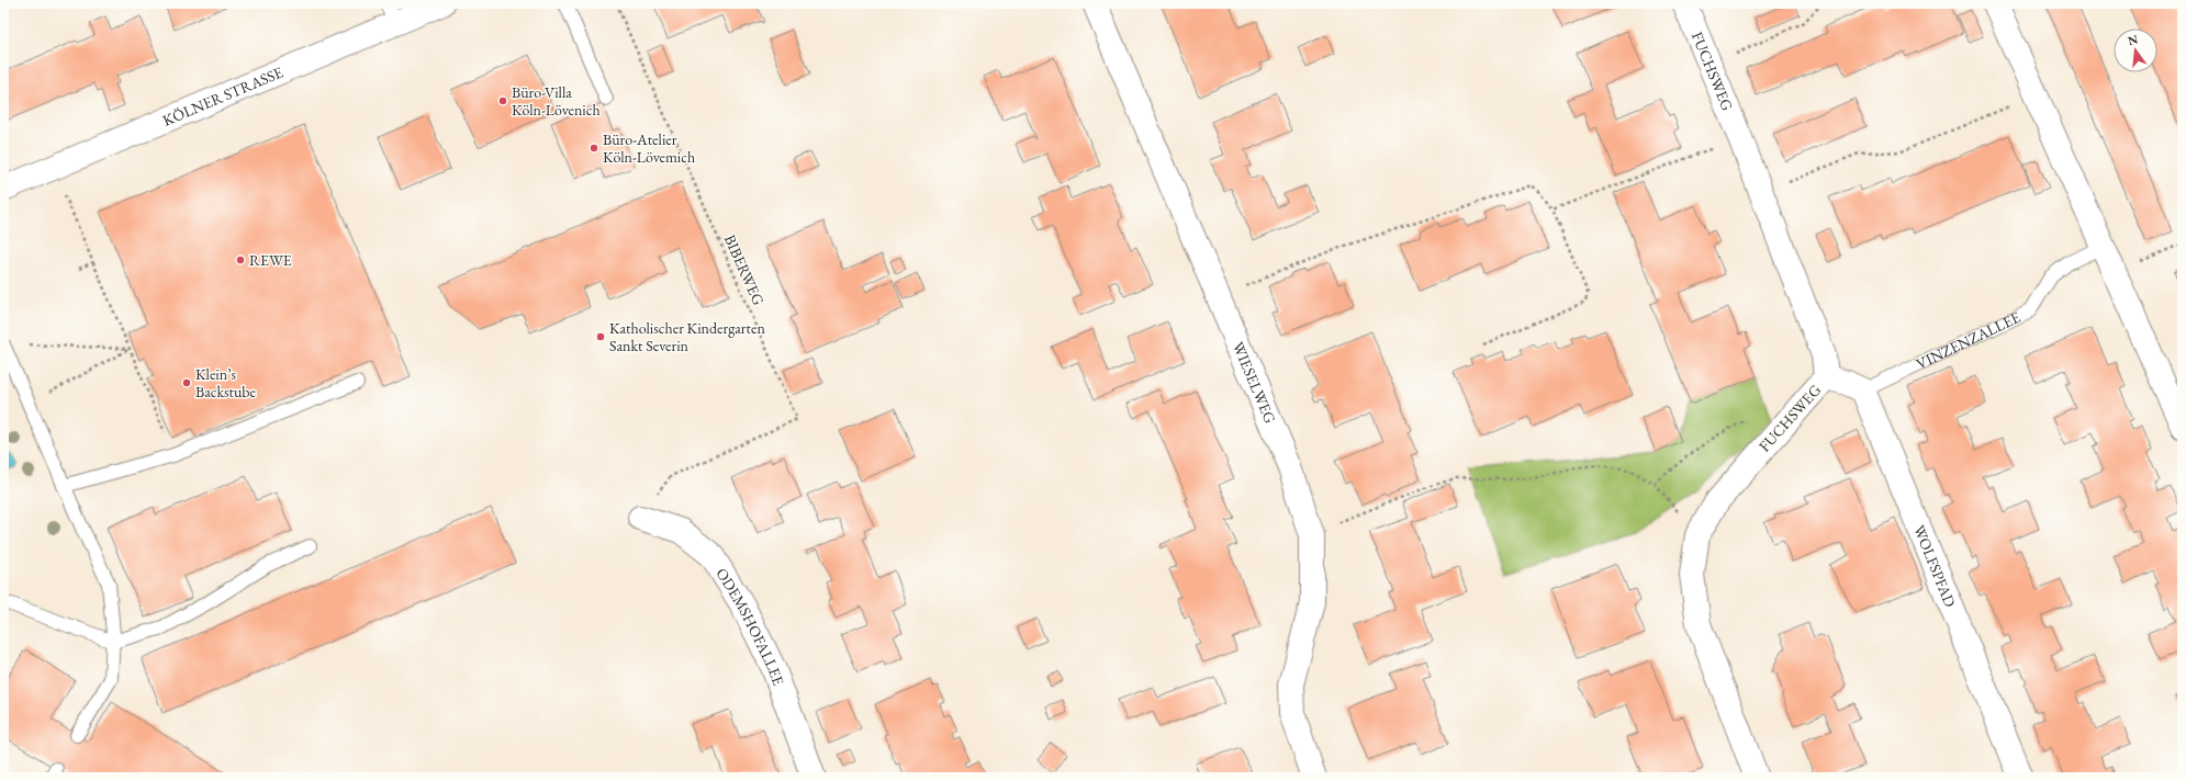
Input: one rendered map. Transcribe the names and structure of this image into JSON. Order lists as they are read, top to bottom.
{
  "streets": {
    "street": [
      "FUCHSWEG",
      "KÖLNER STRASSE",
      "WIESELWEG",
      "WOLFSPFAD",
      "ODEMSHOFALLEE"
    ],
    "lane": ["VINZENZALLEE"],
    "path": ["BIBERWEG"]
  },
  "crossings": [
    ["BIBERWEG", "ODEMSHOFALLEE"],
    ["VINZENZALLEE", "WOLFSPFAD"]
  ],
  "places": [
    "Büro-Villa Köln-Lövenich",
    "Büro-Atelier Köln-Lövemich",
    "REWE",
    "Katholischer Kindergarten Sankt Severin",
    "Klein’s Backstube"
  ],
  "north": "top"
}
